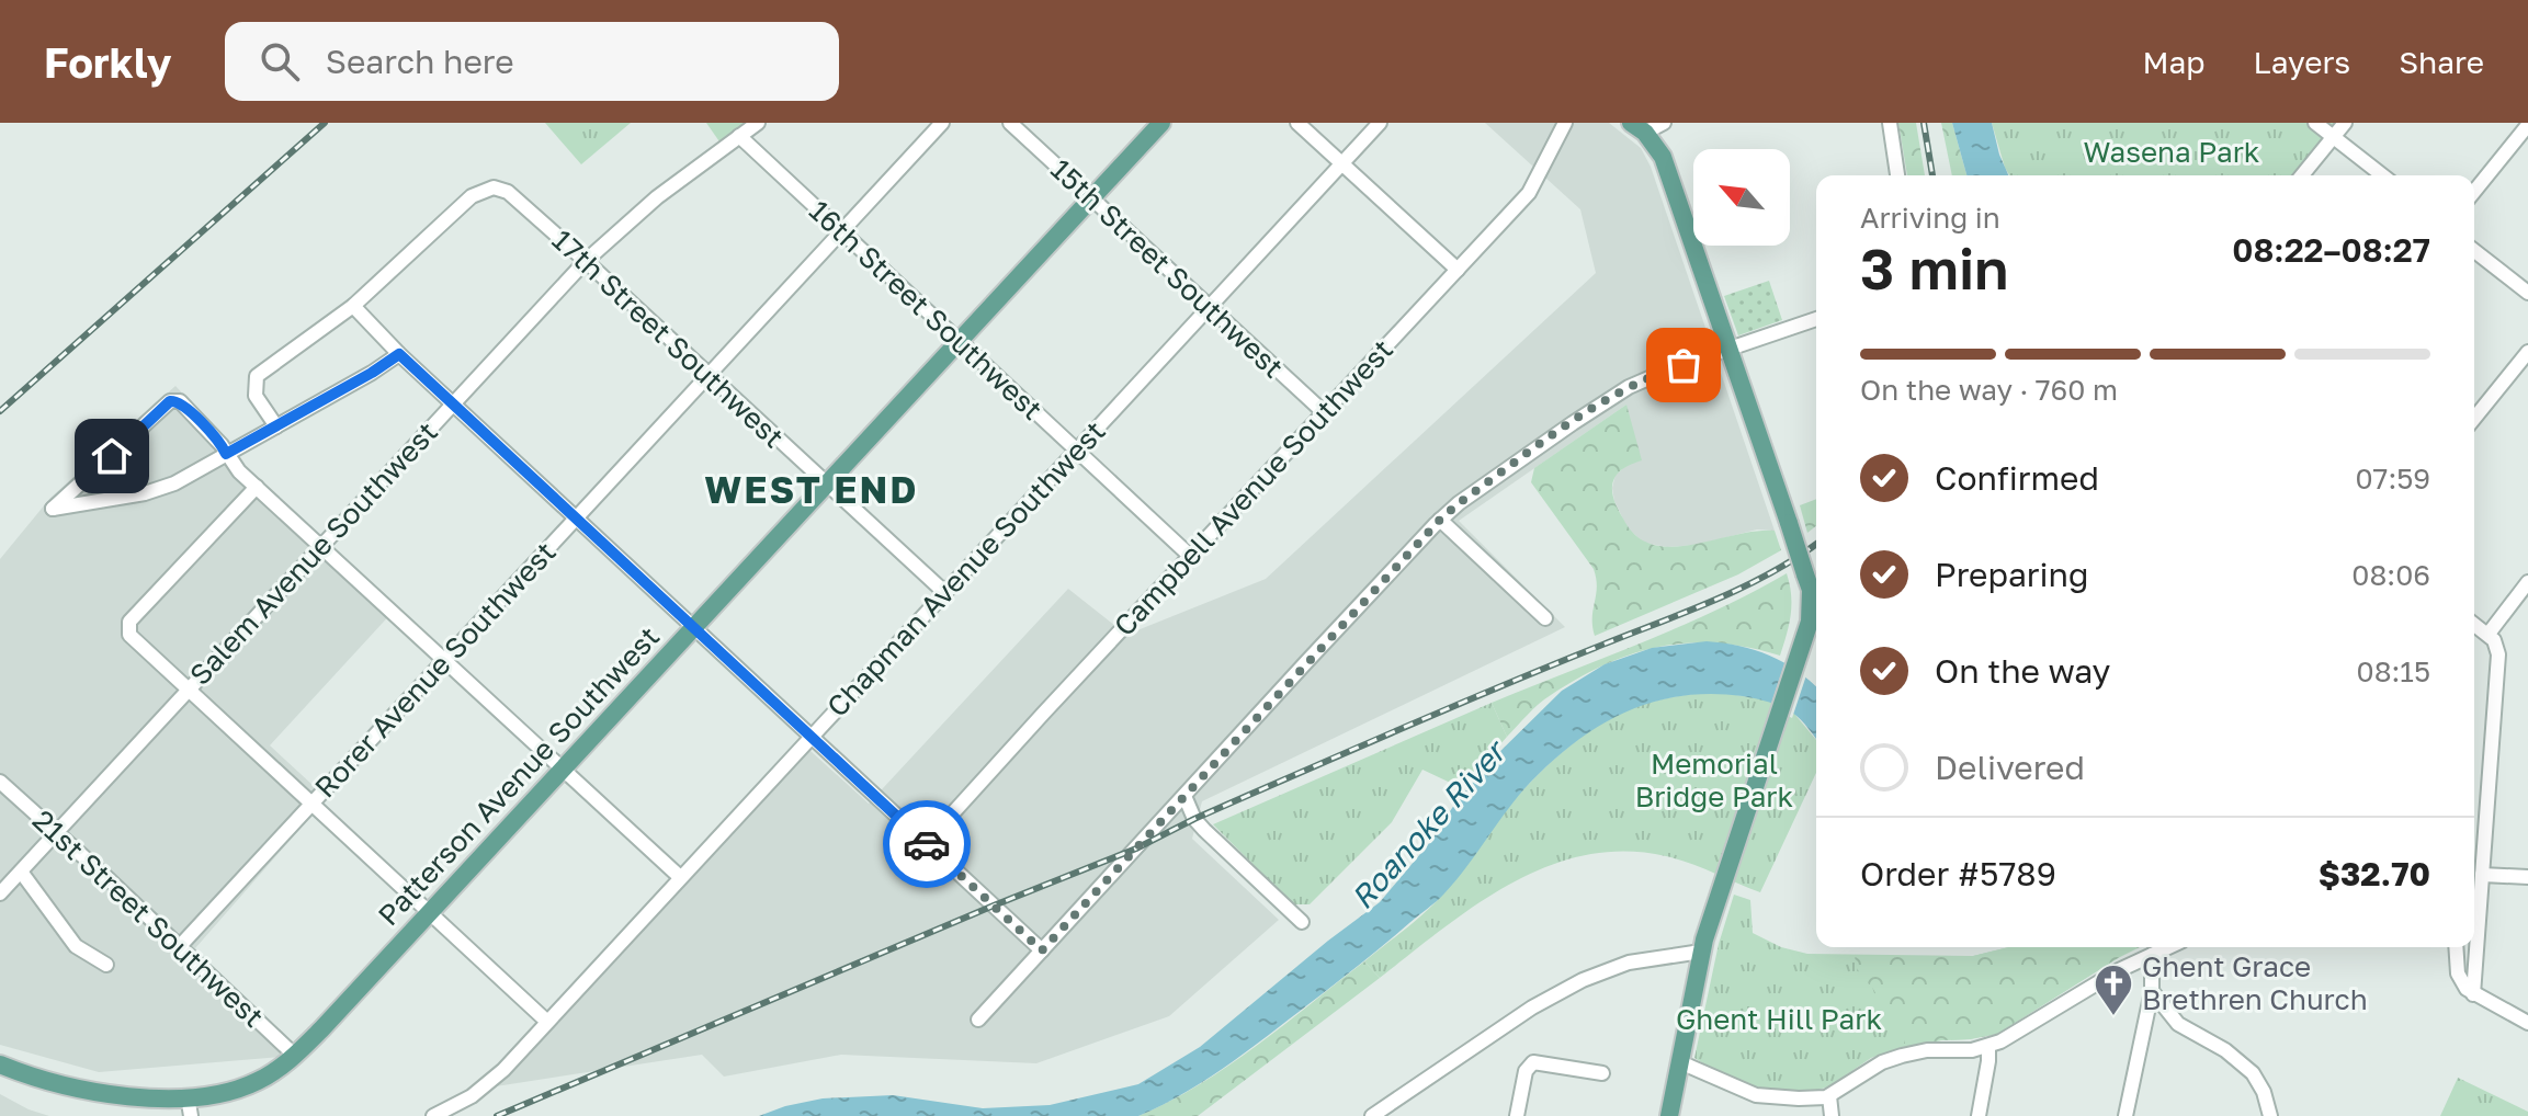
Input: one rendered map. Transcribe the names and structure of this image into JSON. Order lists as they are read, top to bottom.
{
  "streets": {
    "main road": ["Patterson Avenue Southwest"],
    "street": [
      "15th Street Southwest",
      "16th Street Southwest",
      "17th Street Southwest",
      "Campbell Avenue Southwest",
      "Salem Avenue Southwest",
      "Chapman Avenue Southwest",
      "Rorer Avenue Southwest",
      "21st Street Southwest"
    ]
  },
  "crossings": [
    ["15th Street Southwest", "Campbell Avenue Southwest"],
    ["15th Street Southwest", "Chapman Avenue Southwest"],
    ["15th Street Southwest", "Patterson Avenue Southwest"],
    ["16th Street Southwest", "Campbell Avenue Southwest"],
    ["16th Street Southwest", "Salem Avenue Southwest"],
    ["16th Street Southwest", "Chapman Avenue Southwest"],
    ["16th Street Southwest", "Rorer Avenue Southwest"],
    ["16th Street Southwest", "Patterson Avenue Southwest"],
    ["17th Street Southwest", "Salem Avenue Southwest"],
    ["17th Street Southwest", "Chapman Avenue Southwest"],
    ["17th Street Southwest", "Rorer Avenue Southwest"],
    ["17th Street Southwest", "Patterson Avenue Southwest"],
    ["Salem Avenue Southwest", "21st Street Southwest"],
    ["Rorer Avenue Southwest", "21st Street Southwest"],
    ["Patterson Avenue Southwest", "21st Street Southwest"]
  ],
  "districts": ["WEST END"],
  "water": ["Roanoke River"],
  "parks": ["Wasena Park", "Memorial Bridge Park", "Ghent Hill Park"],
  "places": {
    "church": ["Ghent Grace Brethren Church"]
  },
  "north": "top left",
  "page": {
    "header": "Forkly",
    "search": "Search here",
    "nav": ["Map", "Layers", "Share"],
    "heading": ["3 min", "Arriving in", "08:22–08:27"],
    "panel": ["Order #5789", "$32.70"],
    "bar": "On the way · 760 m",
    "list": [
      ["Confirmed", "07:59"],
      ["Preparing", "08:06"],
      ["On the way", "08:15"],
      "Delivered"
    ]
  }
}
